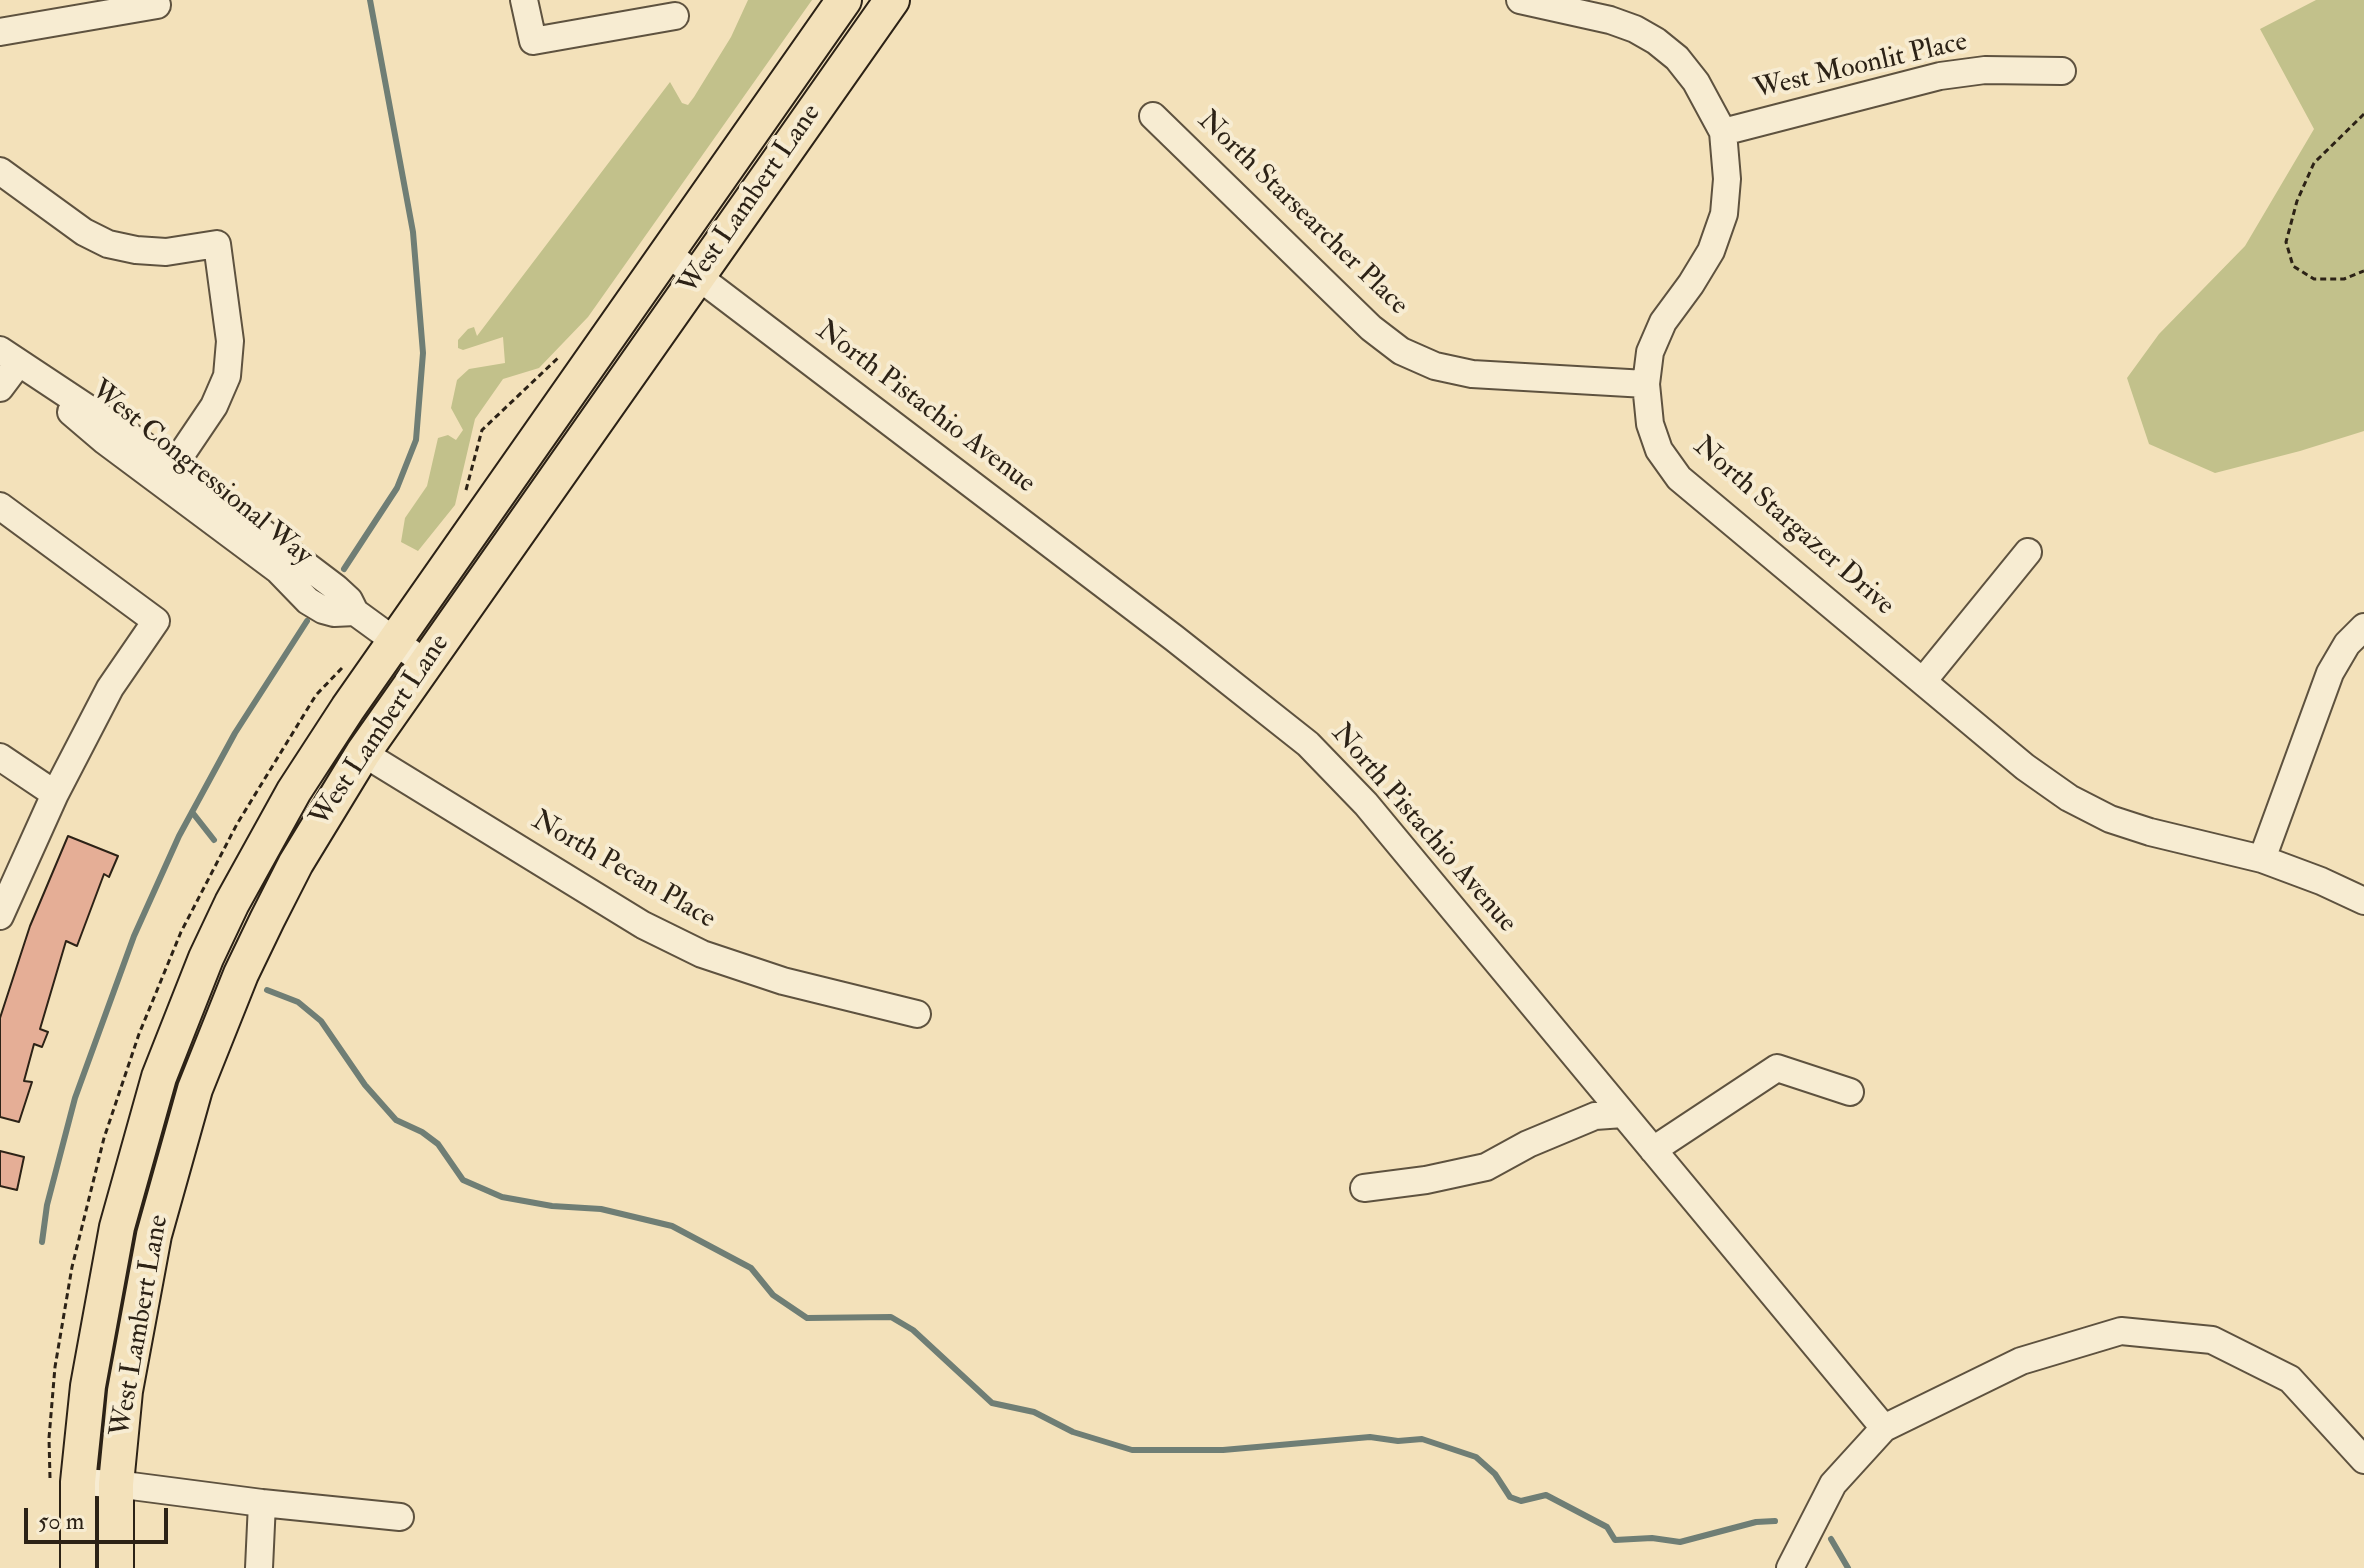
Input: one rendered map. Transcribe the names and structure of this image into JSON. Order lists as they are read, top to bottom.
{
  "streets": {
    "main road": ["West Lambert Lane"],
    "street": [
      "West Moonlit Place",
      "North Starsearcher Place",
      "North Pistachio Avenue",
      "West Congressional Way",
      "North Stargazer Drive",
      "North Pecan Place"
    ]
  },
  "crossings": [
    ["West Moonlit Place", "North Stargazer Drive"],
    ["West Lambert Lane", "North Pistachio Avenue"],
    ["West Lambert Lane", "West Congressional Way"],
    ["West Lambert Lane", "North Pecan Place"],
    ["North Starsearcher Place", "North Stargazer Drive"]
  ],
  "scale_bar": "50 m"
}
